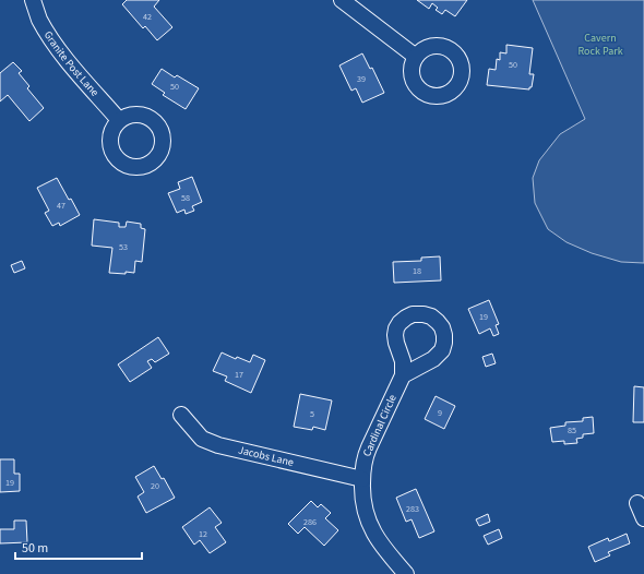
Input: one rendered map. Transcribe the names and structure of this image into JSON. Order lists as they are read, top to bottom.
{
  "streets": {
    "street": ["Granite Post Lane", "Cardinal Circle", "Jacobs Lane"]
  },
  "crossings": [
    ["Cardinal Circle", "Jacobs Lane"]
  ],
  "parks": ["Cavern Rock Park"],
  "house_numbers": [
    "42",
    "50",
    "39",
    "50",
    "58",
    "47",
    "53",
    "18",
    "19",
    "17",
    "9",
    "5",
    "85",
    "19",
    "20",
    "283",
    "286",
    "12"
  ],
  "scale_bar": "50 m"
}
